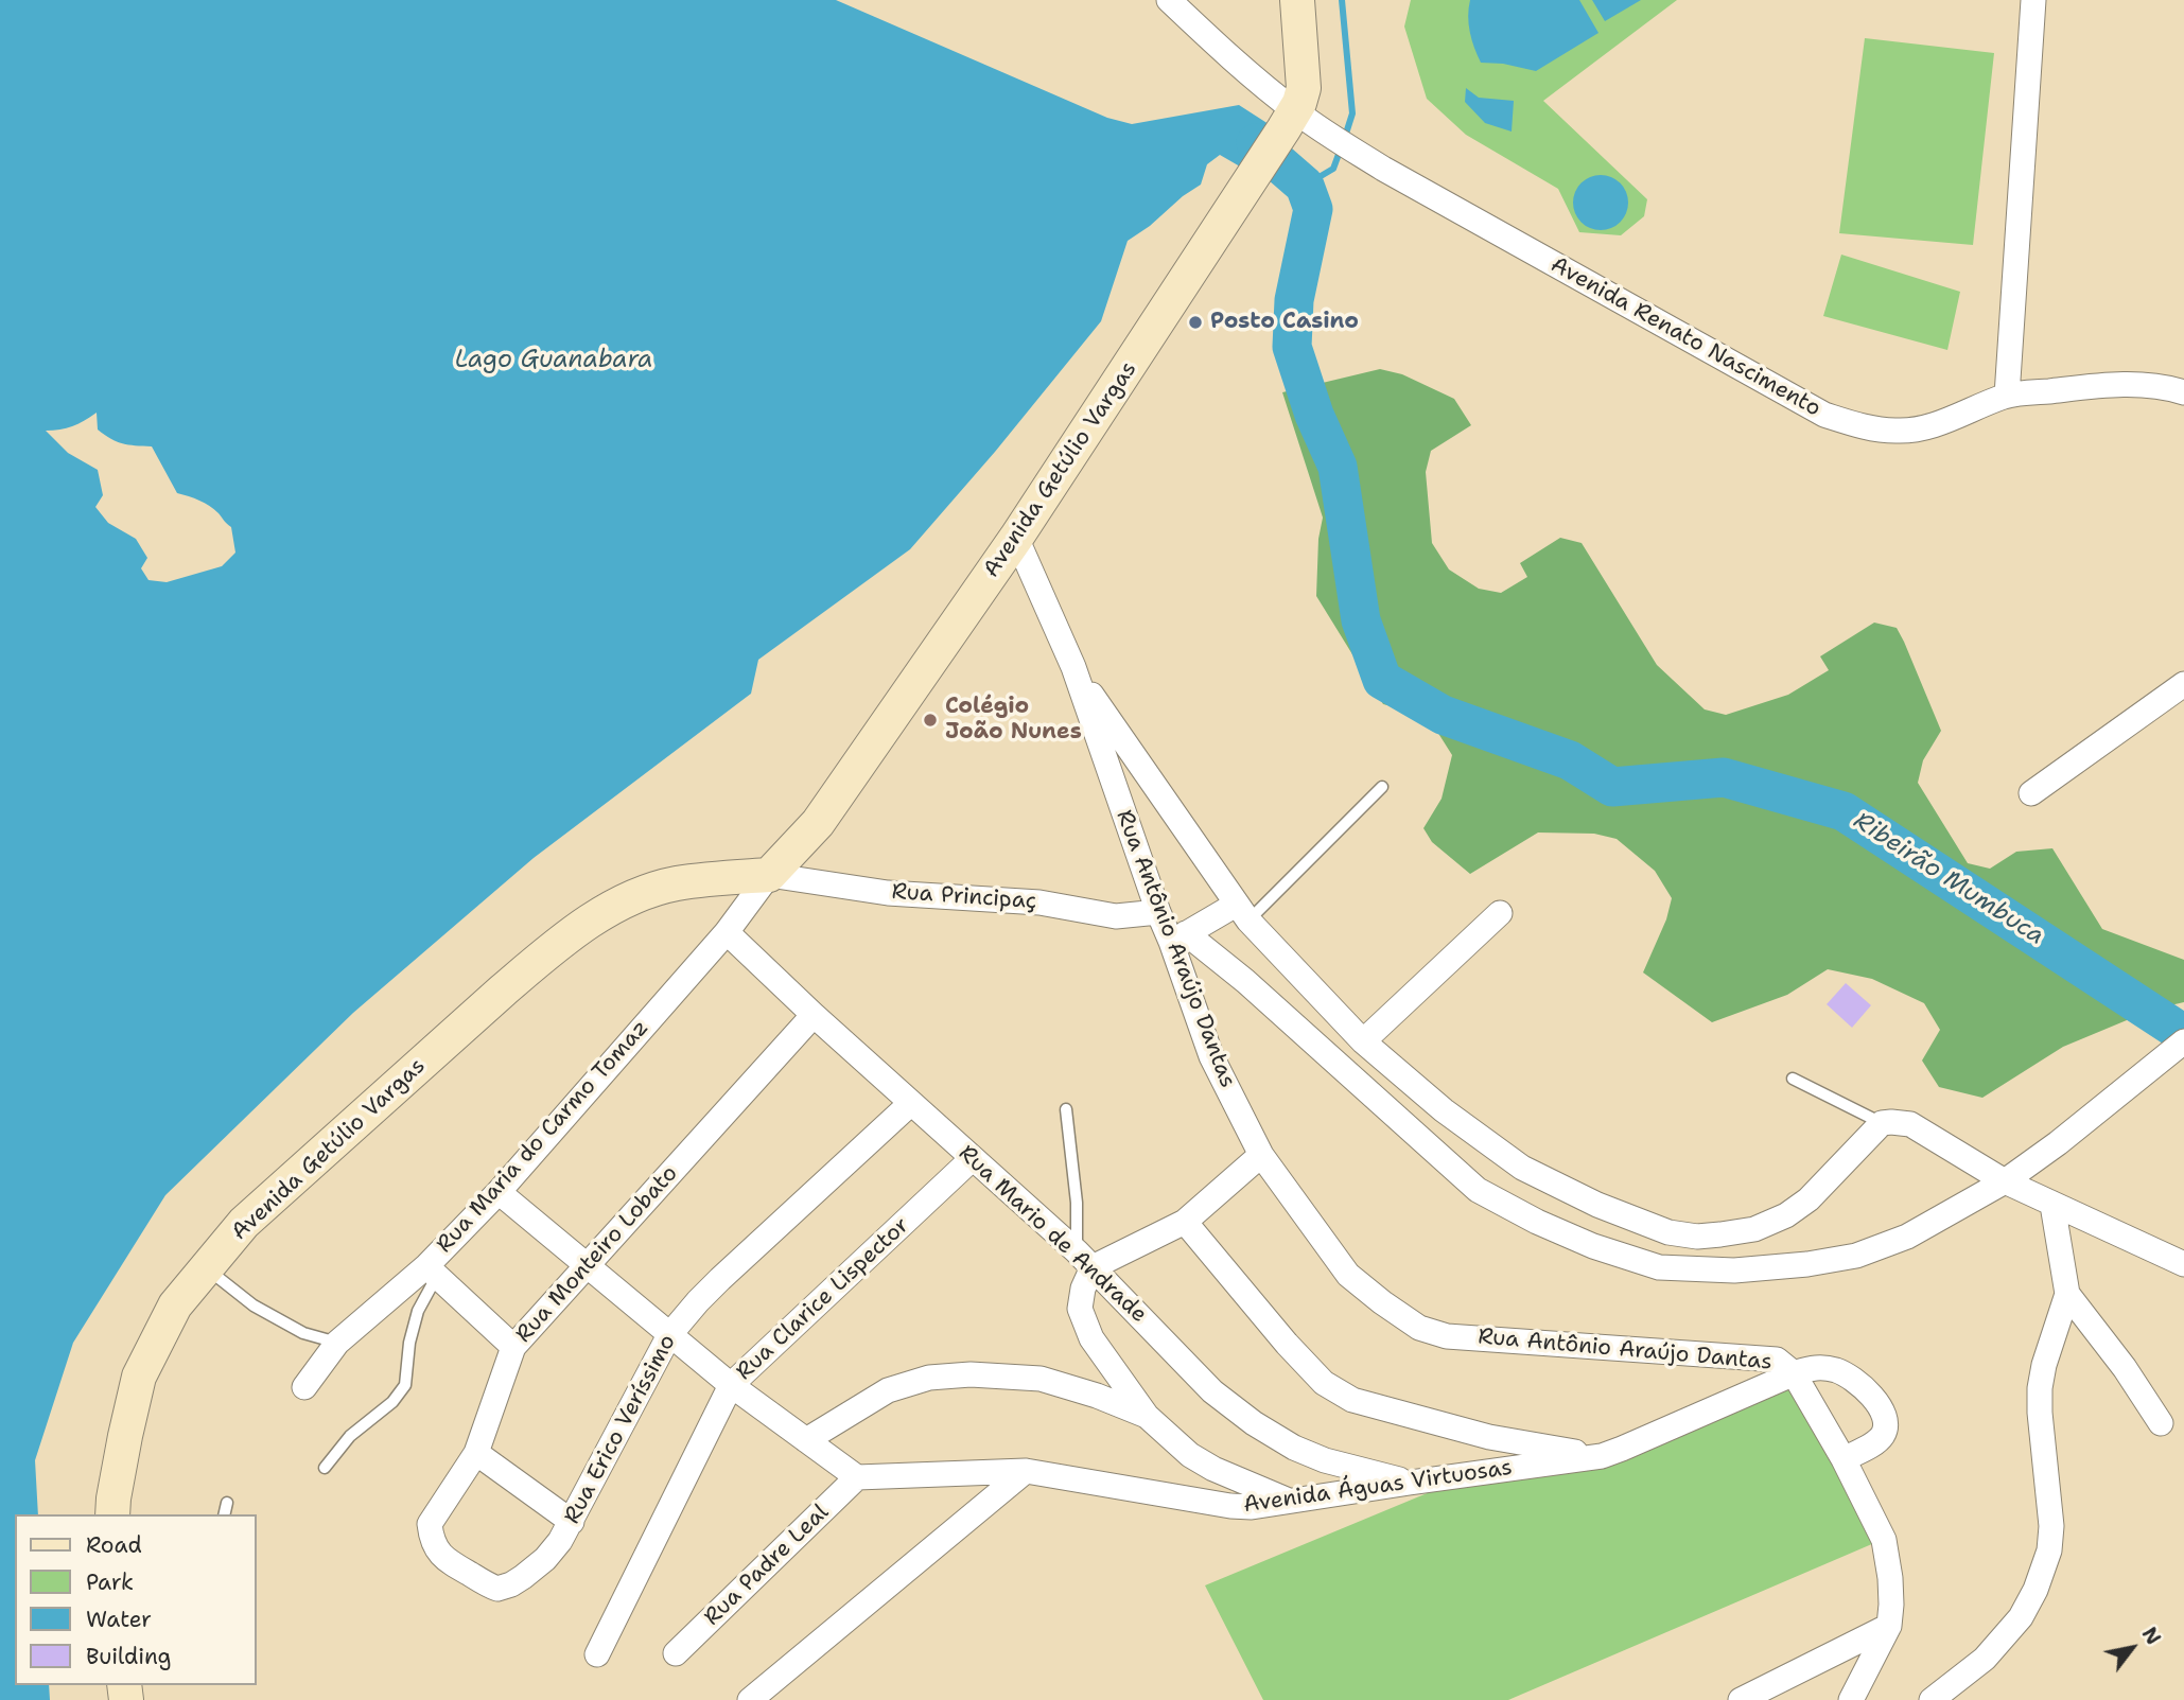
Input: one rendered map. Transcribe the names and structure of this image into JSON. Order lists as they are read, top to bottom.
{
  "streets": {
    "main road": ["Avenida Getúlio Vargas"],
    "street": [
      "Avenida Renato Nascimento",
      "Rua Principaç",
      "Rua Antônio Araújo Dantas",
      "Rua Maria do Carmo Tomaz",
      "Rua Mario de Andrade",
      "Rua Monteiro Lobato",
      "Rua Clarice Lispector",
      "Rua Erico Veríssimo",
      "Avenida Águas Virtuosas",
      "Rua Padre Leal"
    ]
  },
  "crossings": [
    ["Avenida Renato Nascimento", "Avenida Getúlio Vargas"],
    ["Avenida Getúlio Vargas", "Rua Principaç"],
    ["Avenida Getúlio Vargas", "Rua Antônio Araújo Dantas"],
    ["Avenida Getúlio Vargas", "Rua Maria do Carmo Tomaz"],
    ["Rua Principaç", "Rua Antônio Araújo Dantas"],
    ["Rua Principaç", "Rua Maria do Carmo Tomaz"],
    ["Rua Antônio Araújo Dantas", "Avenida Águas Virtuosas"],
    ["Rua Maria do Carmo Tomaz", "Rua Mario de Andrade"],
    ["Rua Mario de Andrade", "Rua Monteiro Lobato"],
    ["Rua Mario de Andrade", "Rua Clarice Lispector"],
    ["Rua Mario de Andrade", "Rua Erico Veríssimo"],
    ["Rua Mario de Andrade", "Avenida Águas Virtuosas"],
    ["Rua Monteiro Lobato", "Rua Erico Veríssimo"],
    ["Avenida Águas Virtuosas", "Rua Padre Leal"]
  ],
  "water": ["Lago Guanabara", "Ribeirão Mumbuca"],
  "places": ["Posto Casino", "Colégio João Nunes"],
  "legend": [
    "Road",
    "Park",
    "Water",
    "Building"
  ],
  "north": "top right"
}
